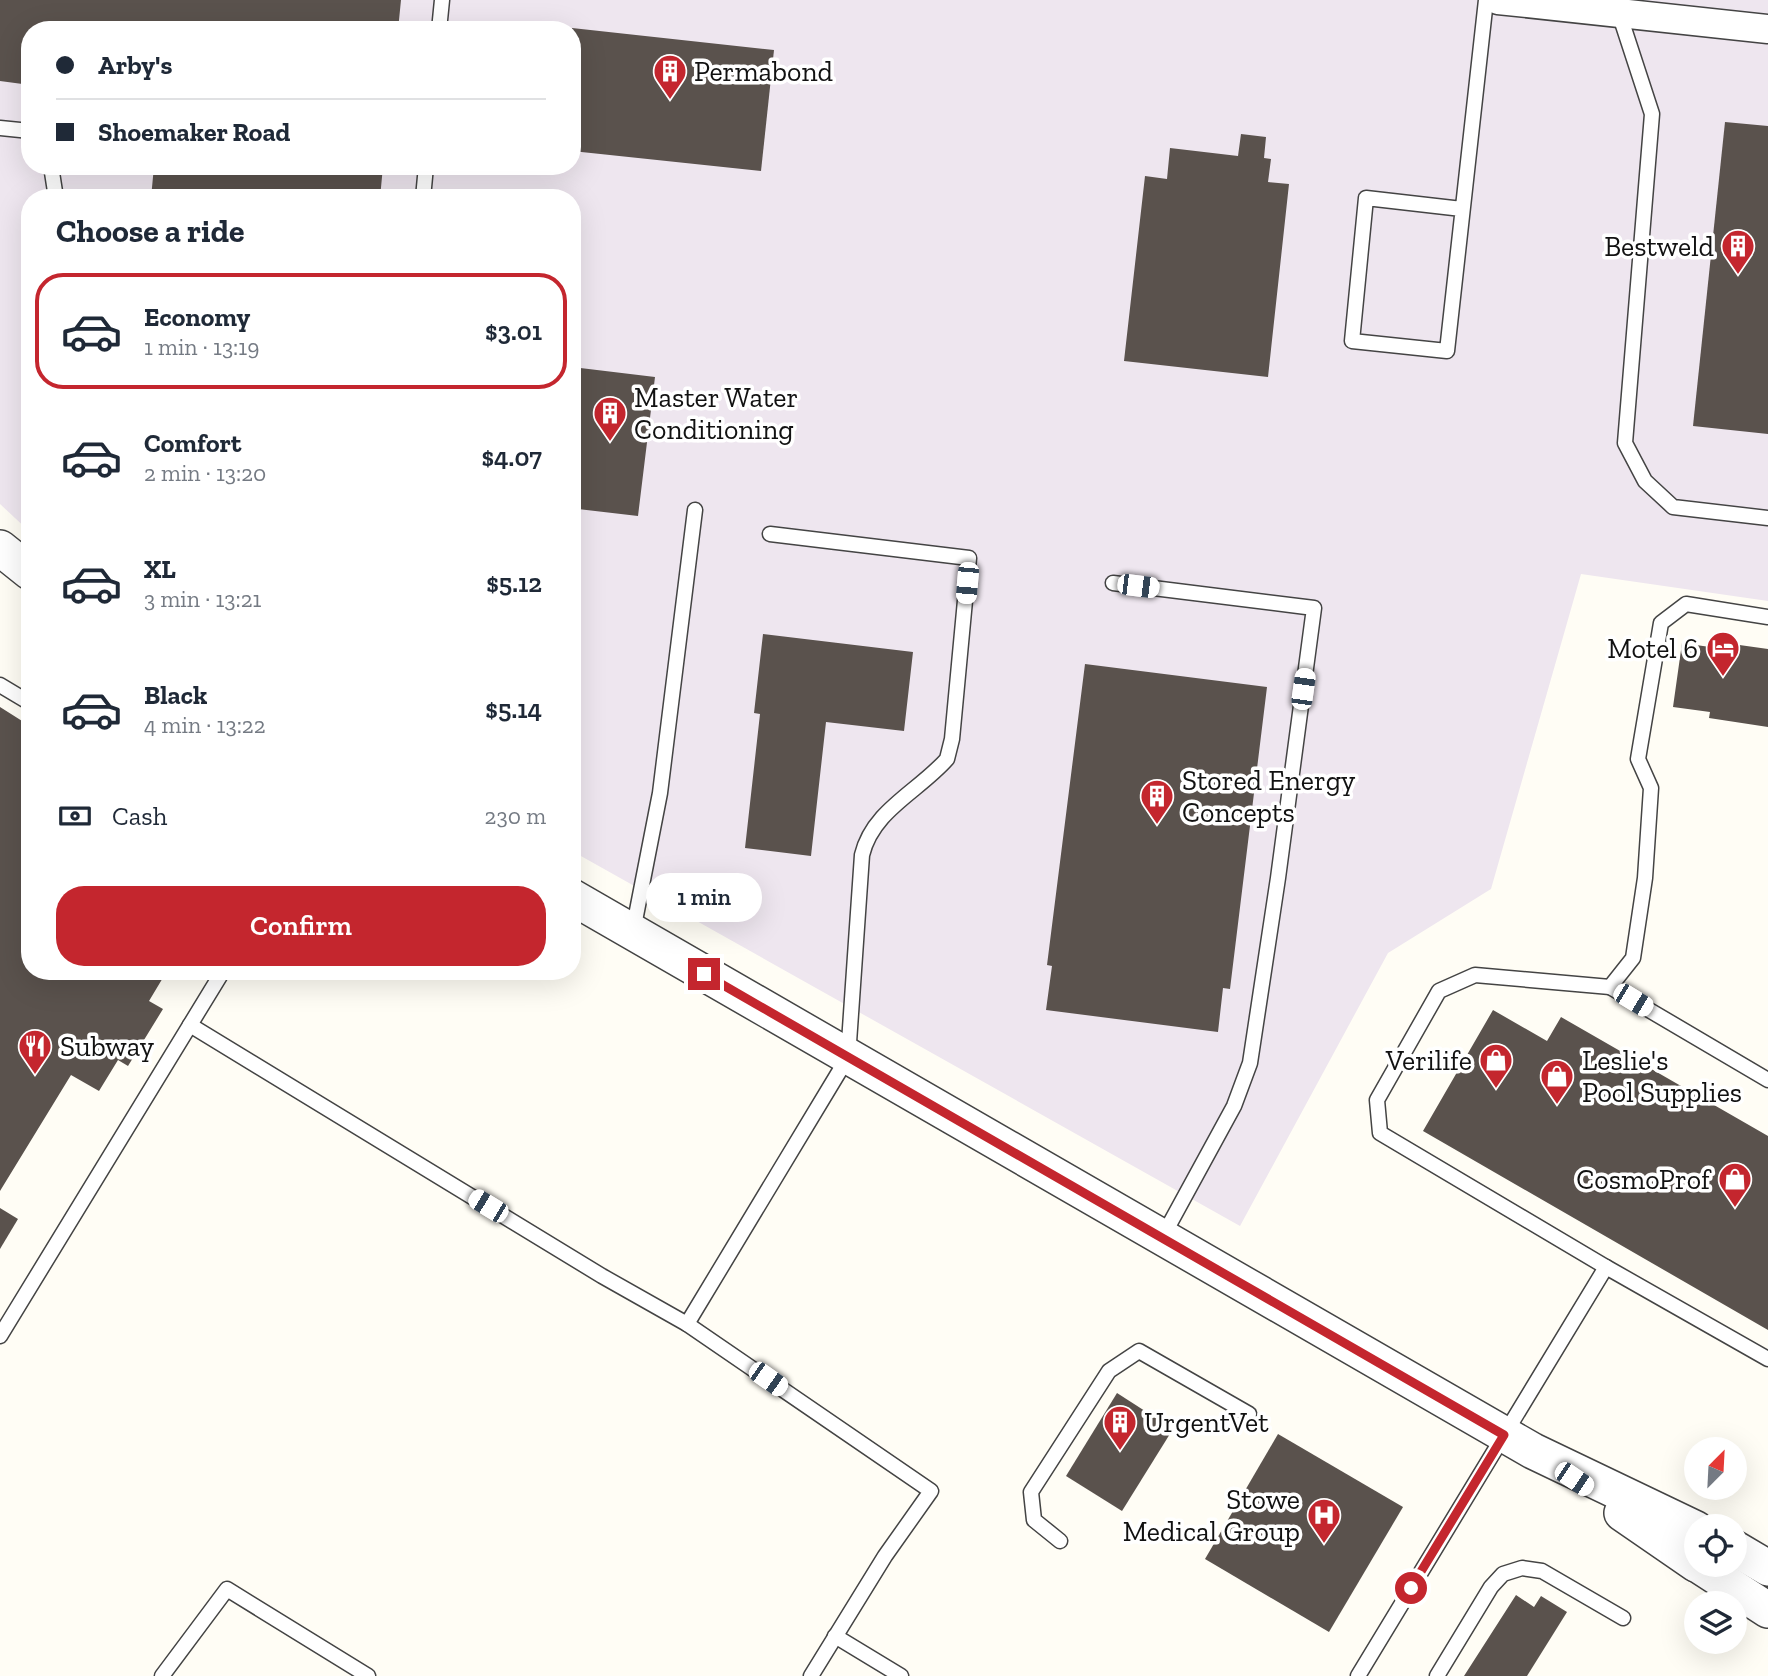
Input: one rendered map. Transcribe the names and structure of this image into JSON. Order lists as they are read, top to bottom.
{
  "places": {
    "building": [
      "Permabond",
      "Bestweld",
      "Master Water Conditioning",
      "Stored Energy Concepts",
      "UrgentVet"
    ],
    "hotel": ["Motel 6"],
    "restaurant": ["Subway"],
    "shop": ["Verilife", "Leslie's Pool Supplies", "CosmoProf"],
    "hospital": ["Stowe Medical Group"]
  },
  "north": "top right",
  "page": {
    "banner": ["Arby's", "Shoemaker Road"],
    "heading": "Choose a ride",
    "list": [
      {
        "name": "Economy",
        "note": "1 min · 13:19",
        "value": "$3.01"
      },
      {
        "name": "Comfort",
        "note": "2 min · 13:20",
        "value": "$4.07"
      },
      {
        "name": "XL",
        "note": "3 min · 13:21",
        "value": "$5.12"
      },
      {
        "name": "Black",
        "note": "4 min · 13:22",
        "value": "$5.14"
      }
    ],
    "pay": ["Cash", "230 m"],
    "buttons": "Confirm",
    "bubble": "1 min"
  }
}
